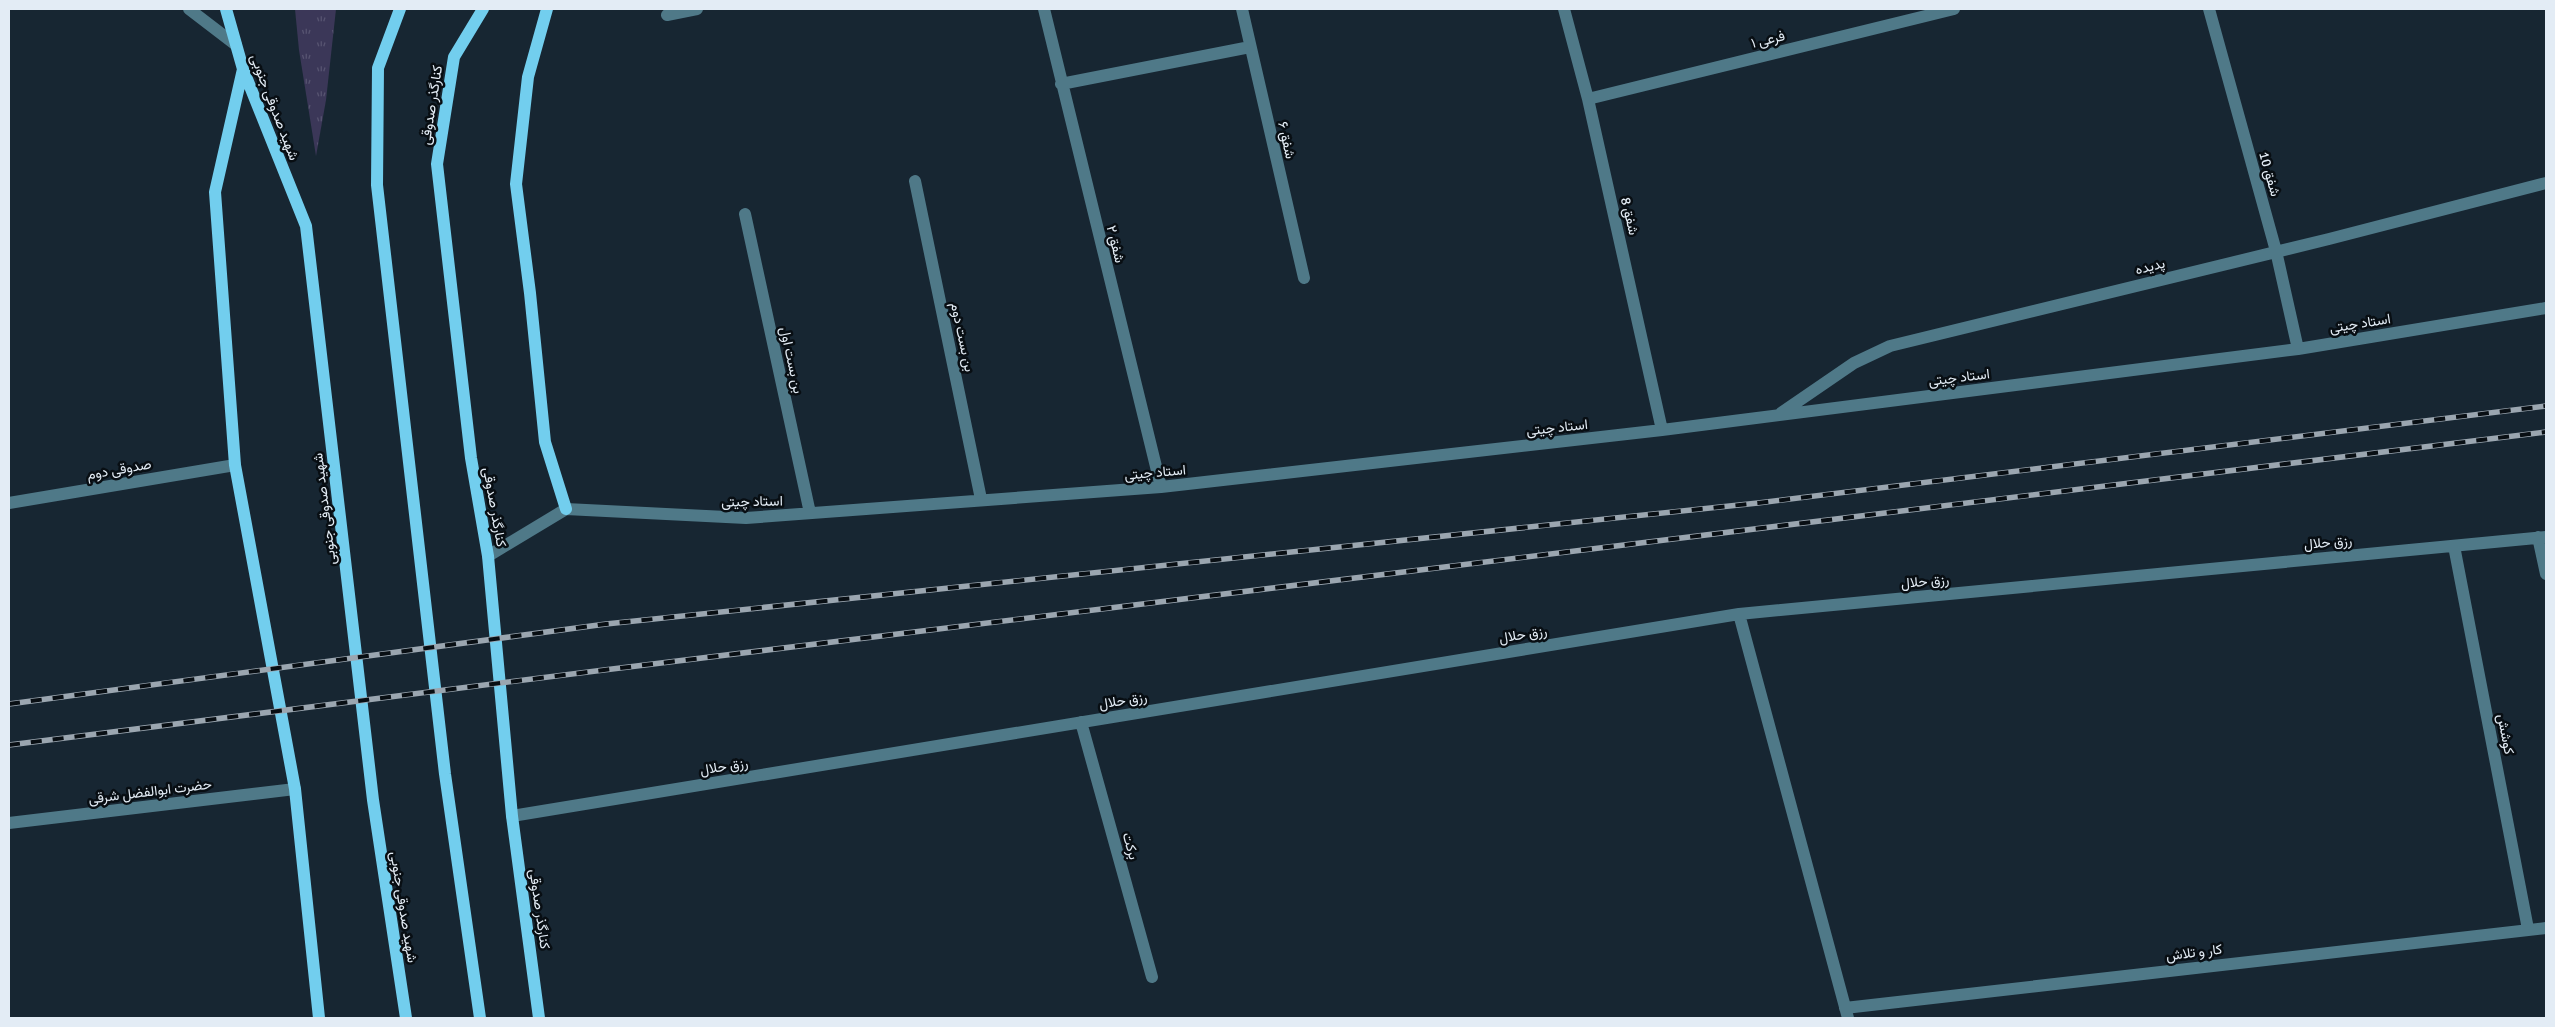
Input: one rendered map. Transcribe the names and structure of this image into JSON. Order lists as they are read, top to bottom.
{
  "streets": {
    "main road": ["کنارگذر صدوقی", "شهید صدوقی جنوبی"],
    "street": [
      "فرعی ۱",
      "شفق ۶",
      "شفق 10",
      "شفق 8",
      "شفق ۲",
      "پدیده",
      "استاد چیتی",
      "بن بست دوم",
      "بن بست اول",
      "صدوقی دوم",
      "رزق حلال",
      "کوشش",
      "حضرت ابوالفضل شرقی",
      "برکت",
      "کار و تلاش"
    ]
  },
  "crossings": [
    ["فرعی ۱", "شفق 8"],
    ["کنارگذر صدوقی", "رزق حلال"],
    ["شفق 10", "پدیده"],
    ["شفق 10", "استاد چیتی"],
    ["شفق 8", "استاد چیتی"],
    ["شفق ۲", "استاد چیتی"],
    ["پدیده", "استاد چیتی"],
    ["استاد چیتی", "بن بست دوم"],
    ["استاد چیتی", "بن بست اول"],
    ["رزق حلال", "کوشش"],
    ["رزق حلال", "برکت"],
    ["کوشش", "کار و تلاش"]
  ]
}
